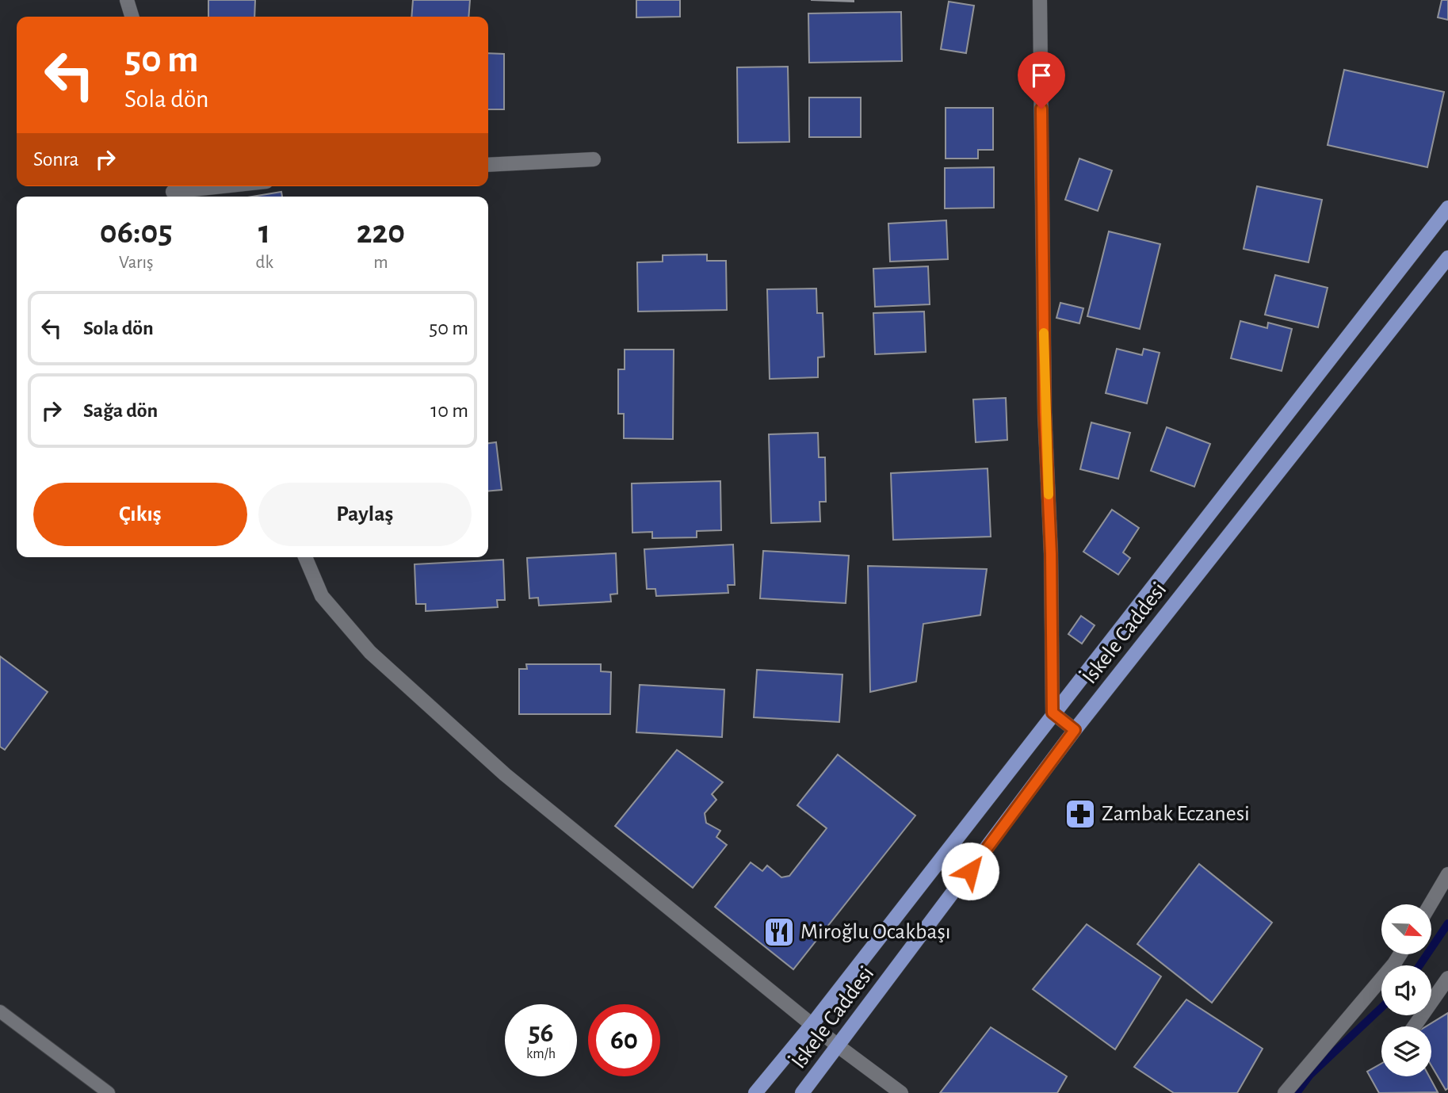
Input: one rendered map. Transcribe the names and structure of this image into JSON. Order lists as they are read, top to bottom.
{
  "streets": {
    "main road": ["İskele Caddesi"]
  },
  "places": {
    "pharmacy": ["Zambak Eczanesi"],
    "restaurant": ["Miroğlu Ocakbaşı"]
  },
  "north": "bottom right",
  "page": {
    "turn": ["50 m", "Sola dön"],
    "then": "Sonra",
    "eta": [
      "06:05",
      "Varış",
      "1",
      "dk",
      "220",
      "m"
    ],
    "list": [
      {
        "name": "Sola dön",
        "value": "50 m"
      },
      {
        "name": "Sağa dön",
        "value": "10 m"
      }
    ],
    "buttons": ["Çıkış", "Paylaş"],
    "speed": "56 km/h",
    "limit": "60"
  }
}
